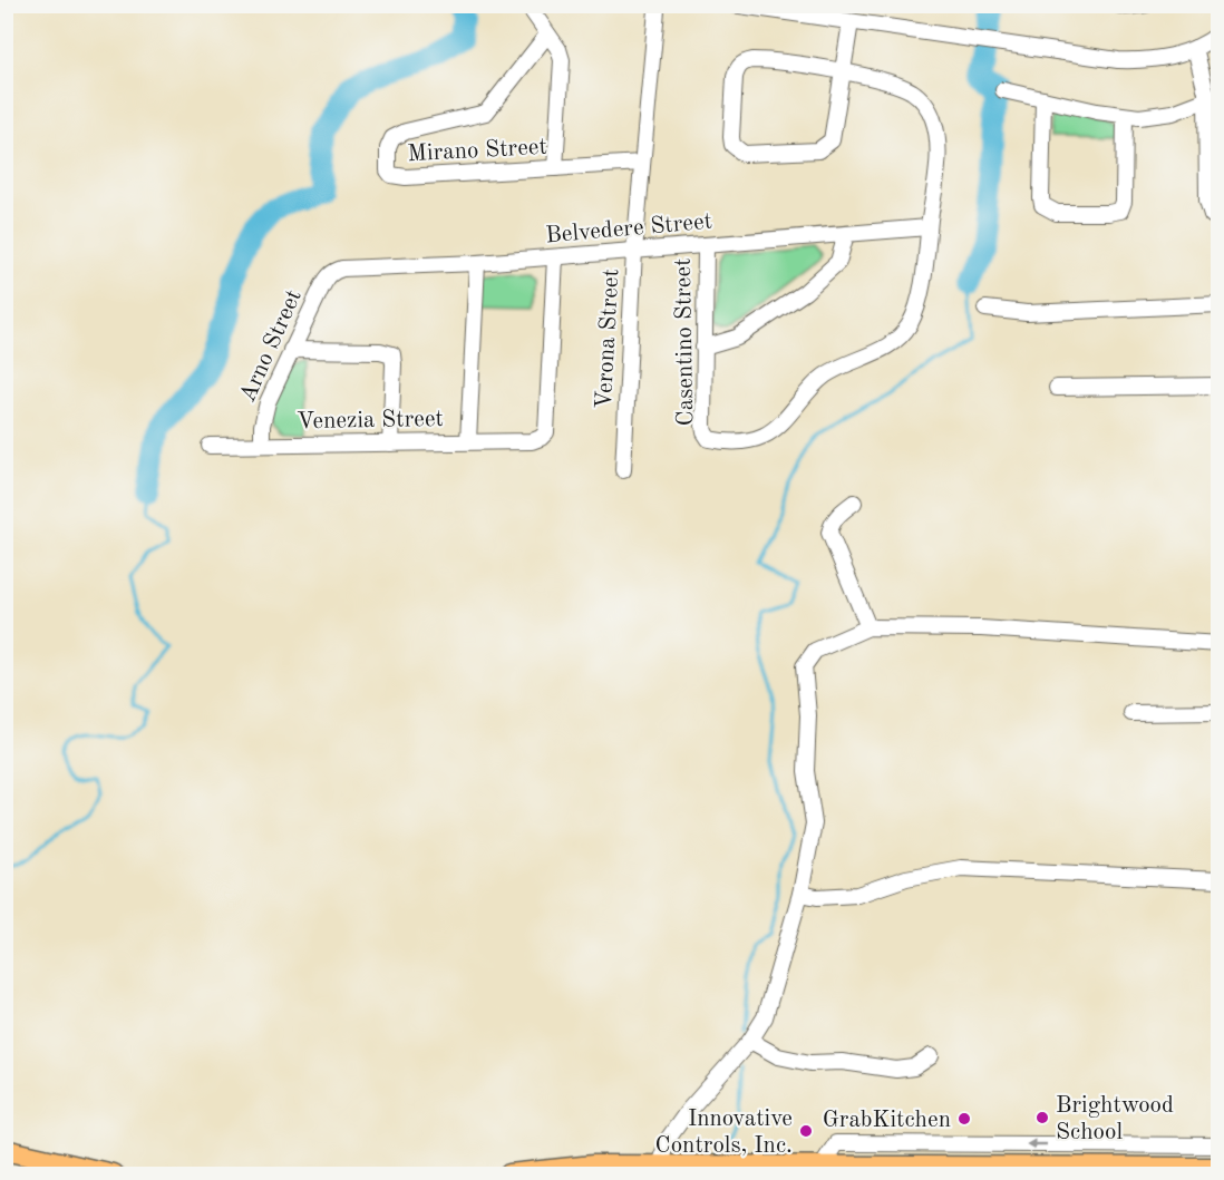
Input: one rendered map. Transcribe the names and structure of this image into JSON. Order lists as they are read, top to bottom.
{
  "streets": {
    "street": [
      "Mirano Street",
      "Belvedere Street",
      "Verona Street",
      "Casentino Street",
      "Arno Street",
      "Venezia Street"
    ]
  },
  "crossings": [
    ["Mirano Street", "Verona Street"],
    ["Belvedere Street", "Verona Street"],
    ["Belvedere Street", "Casentino Street"],
    ["Belvedere Street", "Arno Street"],
    ["Belvedere Street", "Venezia Street"],
    ["Arno Street", "Venezia Street"]
  ],
  "places": ["Brightwood School", "GrabKitchen", "Innovative Controls, Inc."]
}
